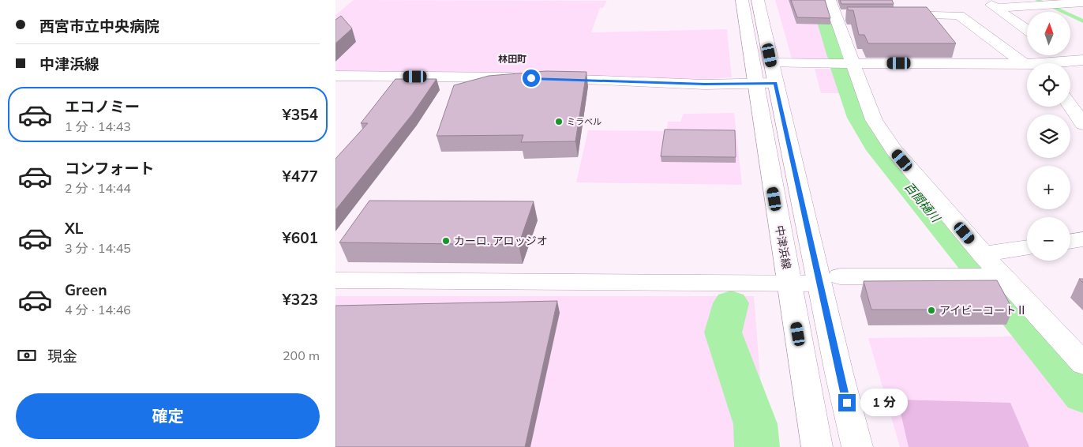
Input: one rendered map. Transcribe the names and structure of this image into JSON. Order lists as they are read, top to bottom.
{
  "streets": {
    "street": ["中津浜線"]
  },
  "districts": ["林田町"],
  "water": ["百間樋川"],
  "places": ["ミラベル", "カーロ. アロッジオ", "アイビーコートⅡ"],
  "north": "top",
  "page": {
    "banner": ["西宮市立中央病院", "中津浜線"],
    "map_buttons": ["+", "−"],
    "list": [
      {
        "name": "エコノミー",
        "note": "1 分 · 14:43",
        "value": "¥354"
      },
      {
        "name": "コンフォート",
        "note": "2 分 · 14:44",
        "value": "¥477"
      },
      {
        "name": "XL",
        "note": "3 分 · 14:45",
        "value": "¥601"
      },
      {
        "name": "Green",
        "note": "4 分 · 14:46",
        "value": "¥323"
      }
    ],
    "pay": ["現金", "200 m"],
    "buttons": "確定",
    "bubble": "1 分"
  }
}
